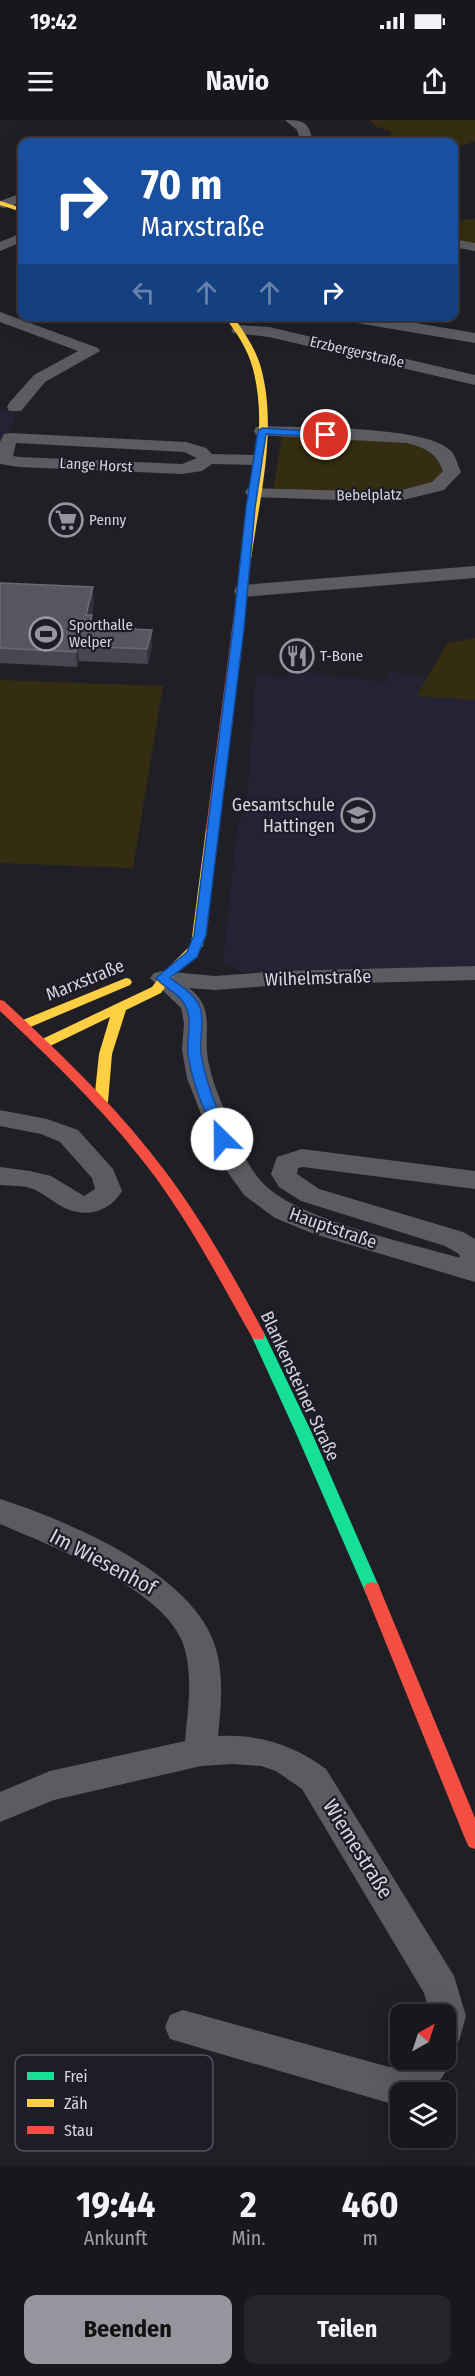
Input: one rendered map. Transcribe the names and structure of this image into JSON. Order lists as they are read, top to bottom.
{
  "streets": {
    "street": [
      "Erzbergerstraße",
      "Lange Horst",
      "Bebelplatz",
      "Wilhelmstraße",
      "Marxstraße",
      "Hauptstraße",
      "Blankensteiner Straße",
      "Im Wiesenhof",
      "Wiemestraße"
    ]
  },
  "crossings": [
    ["Erzbergerstraße", "Marxstraße"],
    ["Lange Horst", "Marxstraße"],
    ["Bebelplatz", "Marxstraße"],
    ["Wilhelmstraße", "Marxstraße"],
    ["Wilhelmstraße", "Hauptstraße"],
    ["Marxstraße", "Hauptstraße"],
    ["Marxstraße", "Blankensteiner Straße"],
    ["Im Wiesenhof", "Wiemestraße"]
  ],
  "places": {
    "supermarket": ["Penny"],
    "sports": ["Sporthalle Welper"],
    "restaurant": ["T-Bone"],
    "school or university": ["Gesamtschule Hattingen"]
  },
  "legend": ["Frei", "Zäh", "Stau"],
  "north": "top right",
  "page": {
    "status": "19:42",
    "header": "Navio",
    "turn": ["70 m", "Marxstraße"],
    "eta": [
      "19:44",
      "Ankunft",
      "2",
      "Min.",
      "460",
      "m"
    ],
    "buttons": ["Beenden", "Teilen"]
  }
}
